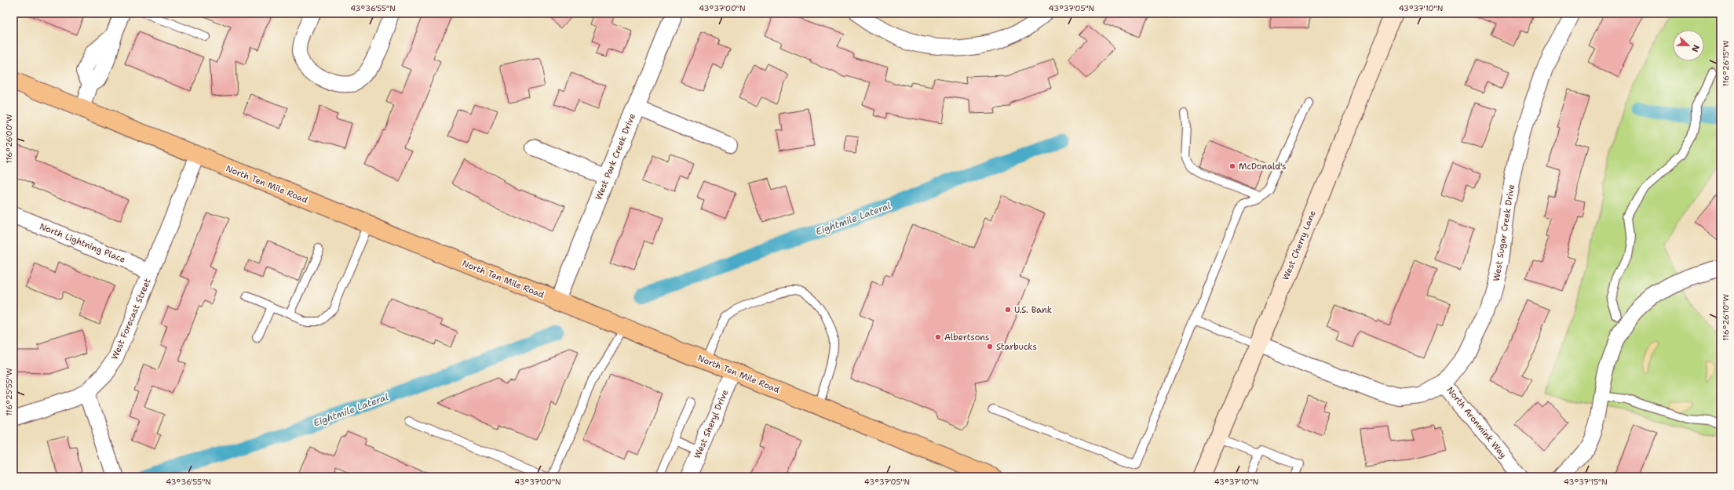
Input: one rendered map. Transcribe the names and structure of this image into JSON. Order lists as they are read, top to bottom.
{
  "streets": {
    "main road": ["North Ten Mile Road", "West Cherry Lane"],
    "street": [
      "West Park Creek Drive",
      "West Sugar Creek Drive",
      "North Lightning Place",
      "West Forecast Street",
      "North Aronmink Way",
      "West Sheryl Drive"
    ]
  },
  "crossings": [
    ["West Park Creek Drive", "North Ten Mile Road"],
    ["North Ten Mile Road", "West Forecast Street"],
    ["North Ten Mile Road", "West Sheryl Drive"],
    ["West Sugar Creek Drive", "West Cherry Lane"],
    ["West Sugar Creek Drive", "North Aronmink Way"],
    ["North Lightning Place", "West Forecast Street"]
  ],
  "water": ["Eightmile Lateral"],
  "places": [
    "McDonald's",
    "U.S. Bank",
    "Albertsons",
    "Starbucks"
  ],
  "north": "right",
  "coordinates": [
    "43°36'55\"N",
    "43°37'00\"N",
    "43°37'05\"N",
    "43°37'10\"N",
    "116°26'15\"W",
    "116°26'00\"W",
    "116°26'10\"W",
    "116°25'55\"W",
    "43°37'15\"N"
  ]
}
